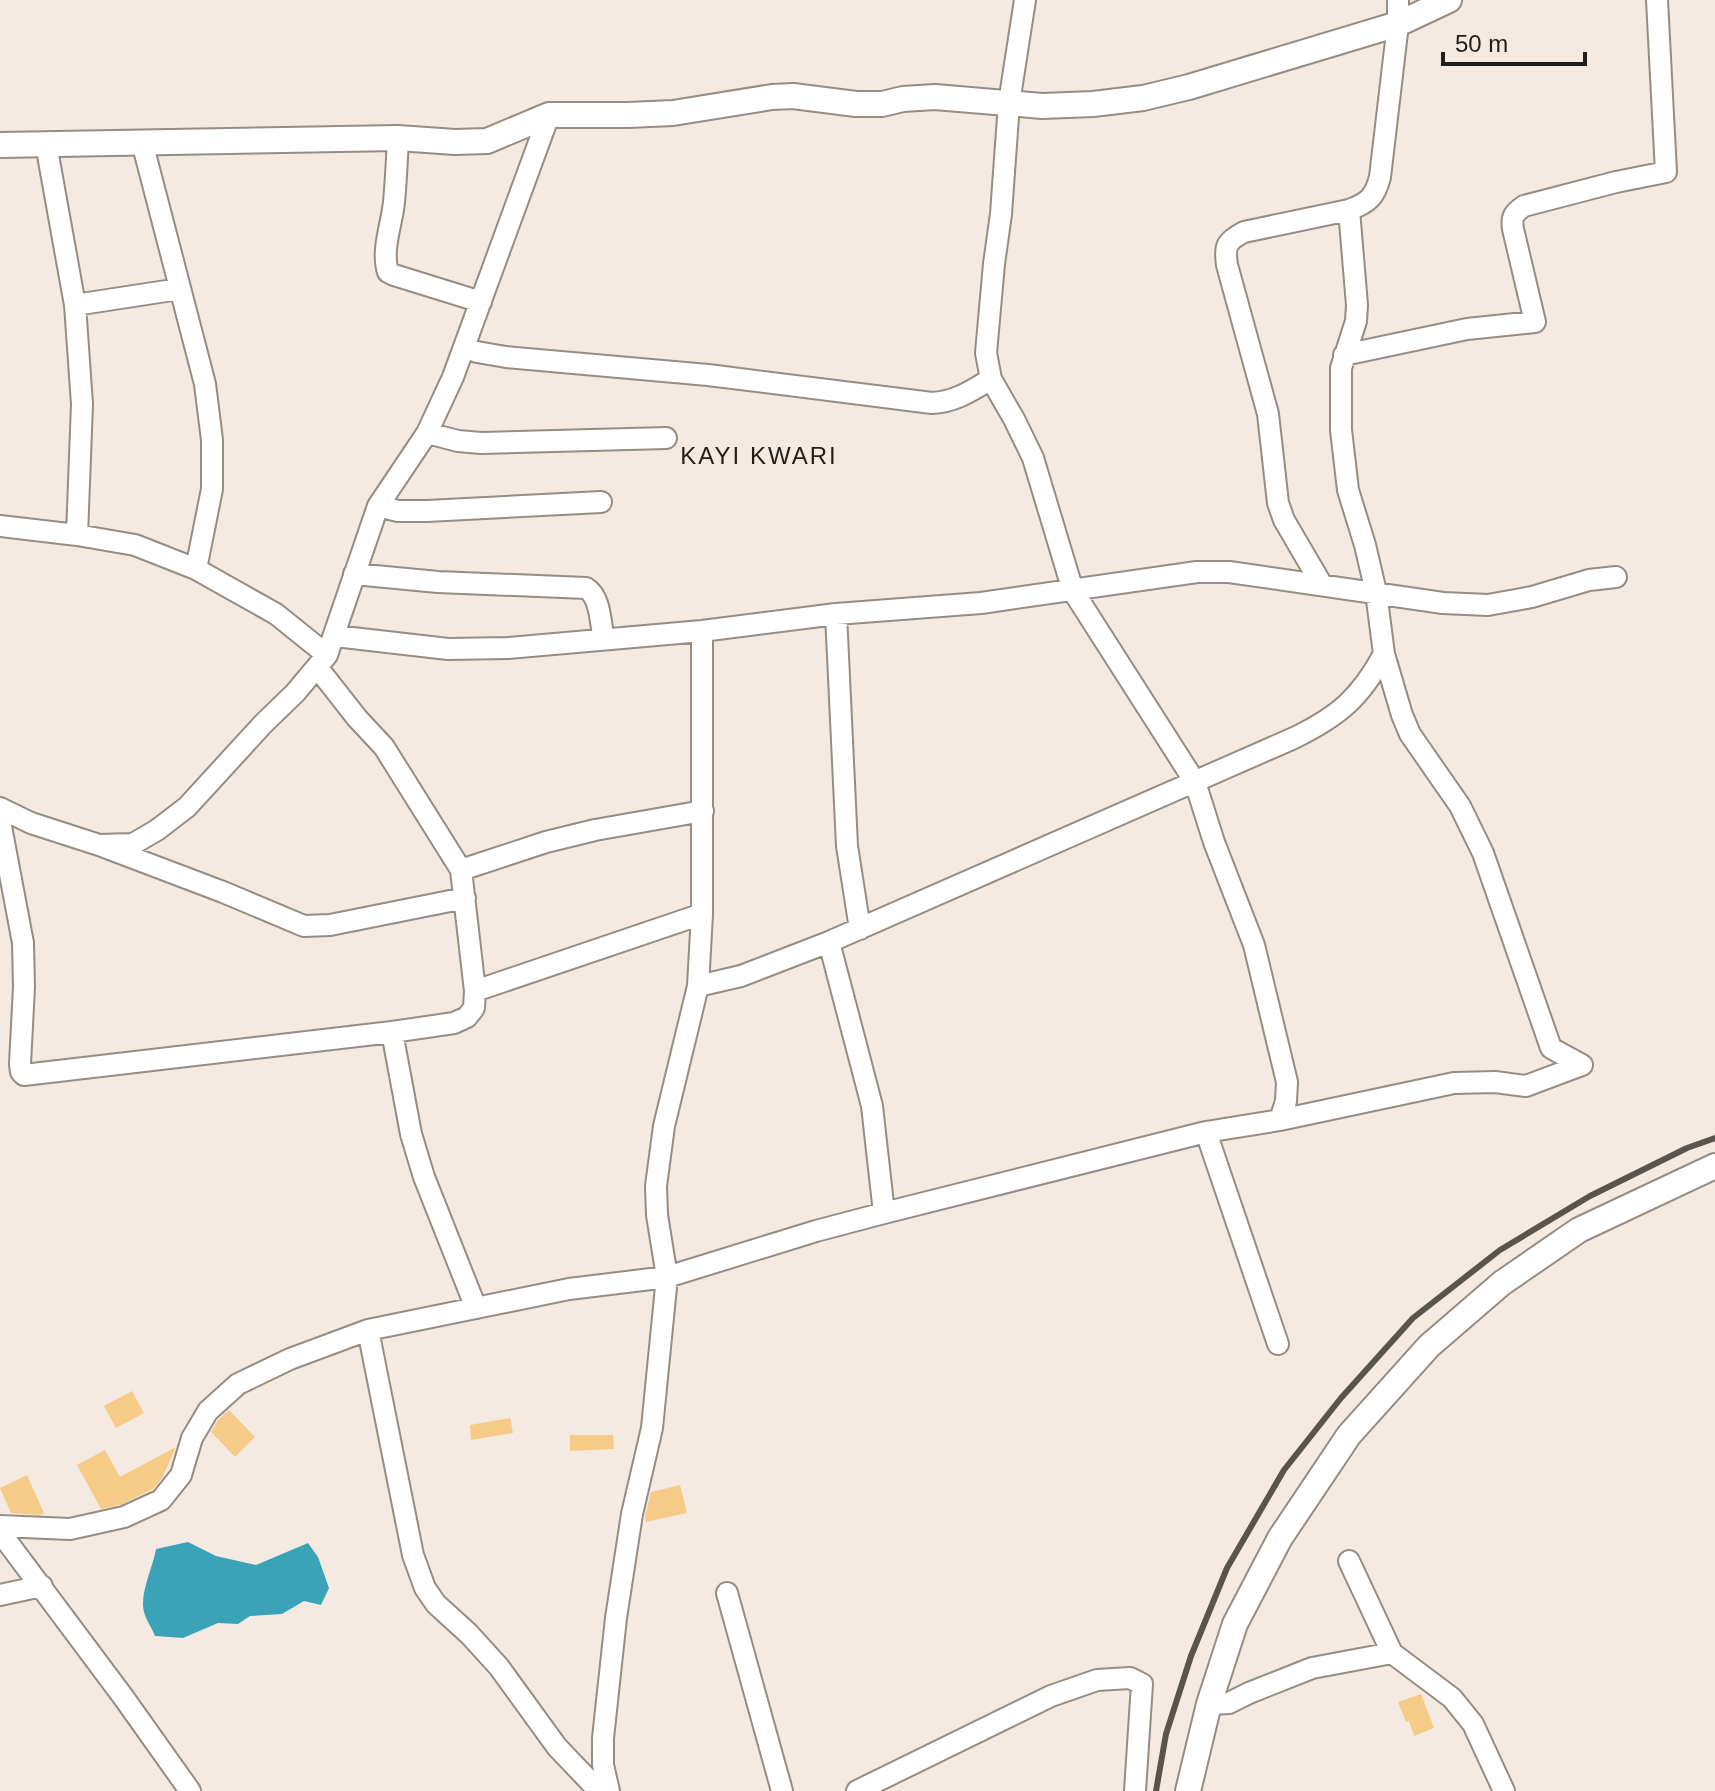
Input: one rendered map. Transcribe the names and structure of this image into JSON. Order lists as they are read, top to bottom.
{
  "districts": ["KAYI KWARI"],
  "scale_bar": "50 m"
}
